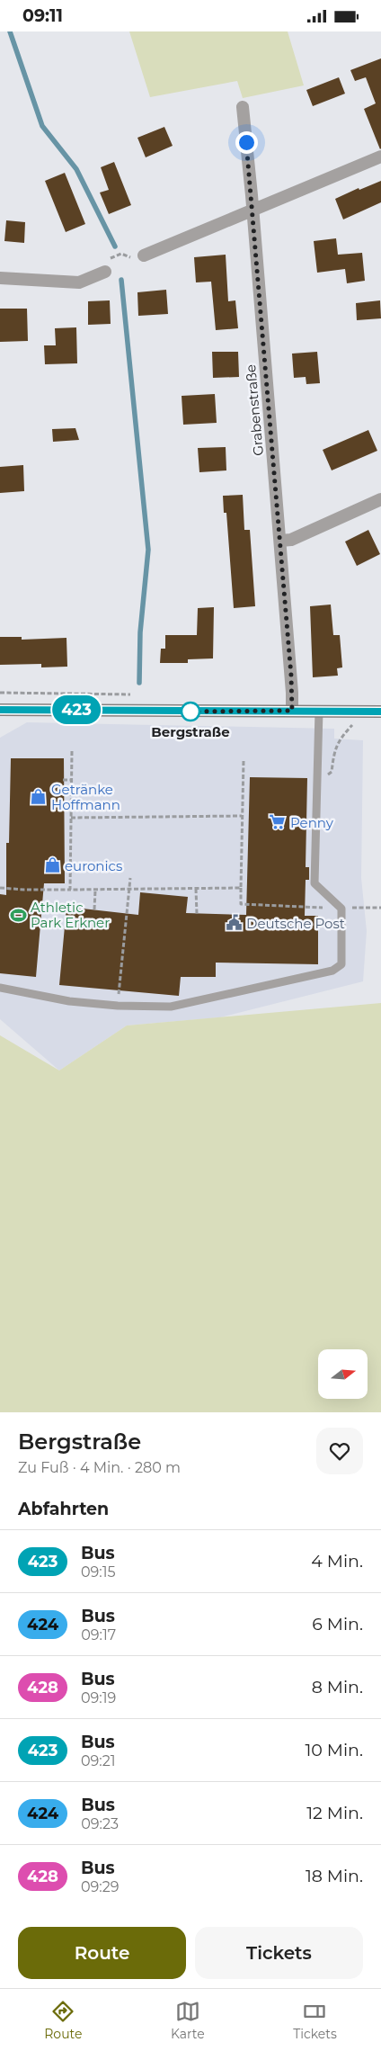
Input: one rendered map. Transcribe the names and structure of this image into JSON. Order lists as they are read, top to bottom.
{
  "streets": {
    "street": ["Grabenstraße"]
  },
  "places": {
    "other": ["Bergstraße"],
    "shop": ["Getränke Hoffmann", "euronics"],
    "supermarket": ["Penny"],
    "sports": ["Athletic Park Erkner"],
    "public building": ["Deutsche Post"]
  },
  "lines": ["bus line 423"],
  "north": "right",
  "page": {
    "status": "09:11",
    "on_map": "423",
    "heading": [
      ["Bergstraße", "Zu Fuß · 4 Min. · 280 m"],
      "Abfahrten"
    ],
    "list": [
      {
        "mark": "423",
        "name": "Bus",
        "note": "09:15",
        "value": "4 Min."
      },
      {
        "mark": "424",
        "name": "Bus",
        "note": "09:17",
        "value": "6 Min."
      },
      {
        "mark": "428",
        "name": "Bus",
        "note": "09:19",
        "value": "8 Min."
      },
      {
        "mark": "423",
        "name": "Bus",
        "note": "09:21",
        "value": "10 Min."
      },
      {
        "mark": "424",
        "name": "Bus",
        "note": "09:23",
        "value": "12 Min."
      },
      {
        "mark": "428",
        "name": "Bus",
        "note": "09:29",
        "value": "18 Min."
      }
    ],
    "buttons": ["Route", "Tickets"],
    "tabs": ["Route", "Karte", "Tickets"]
  }
}
